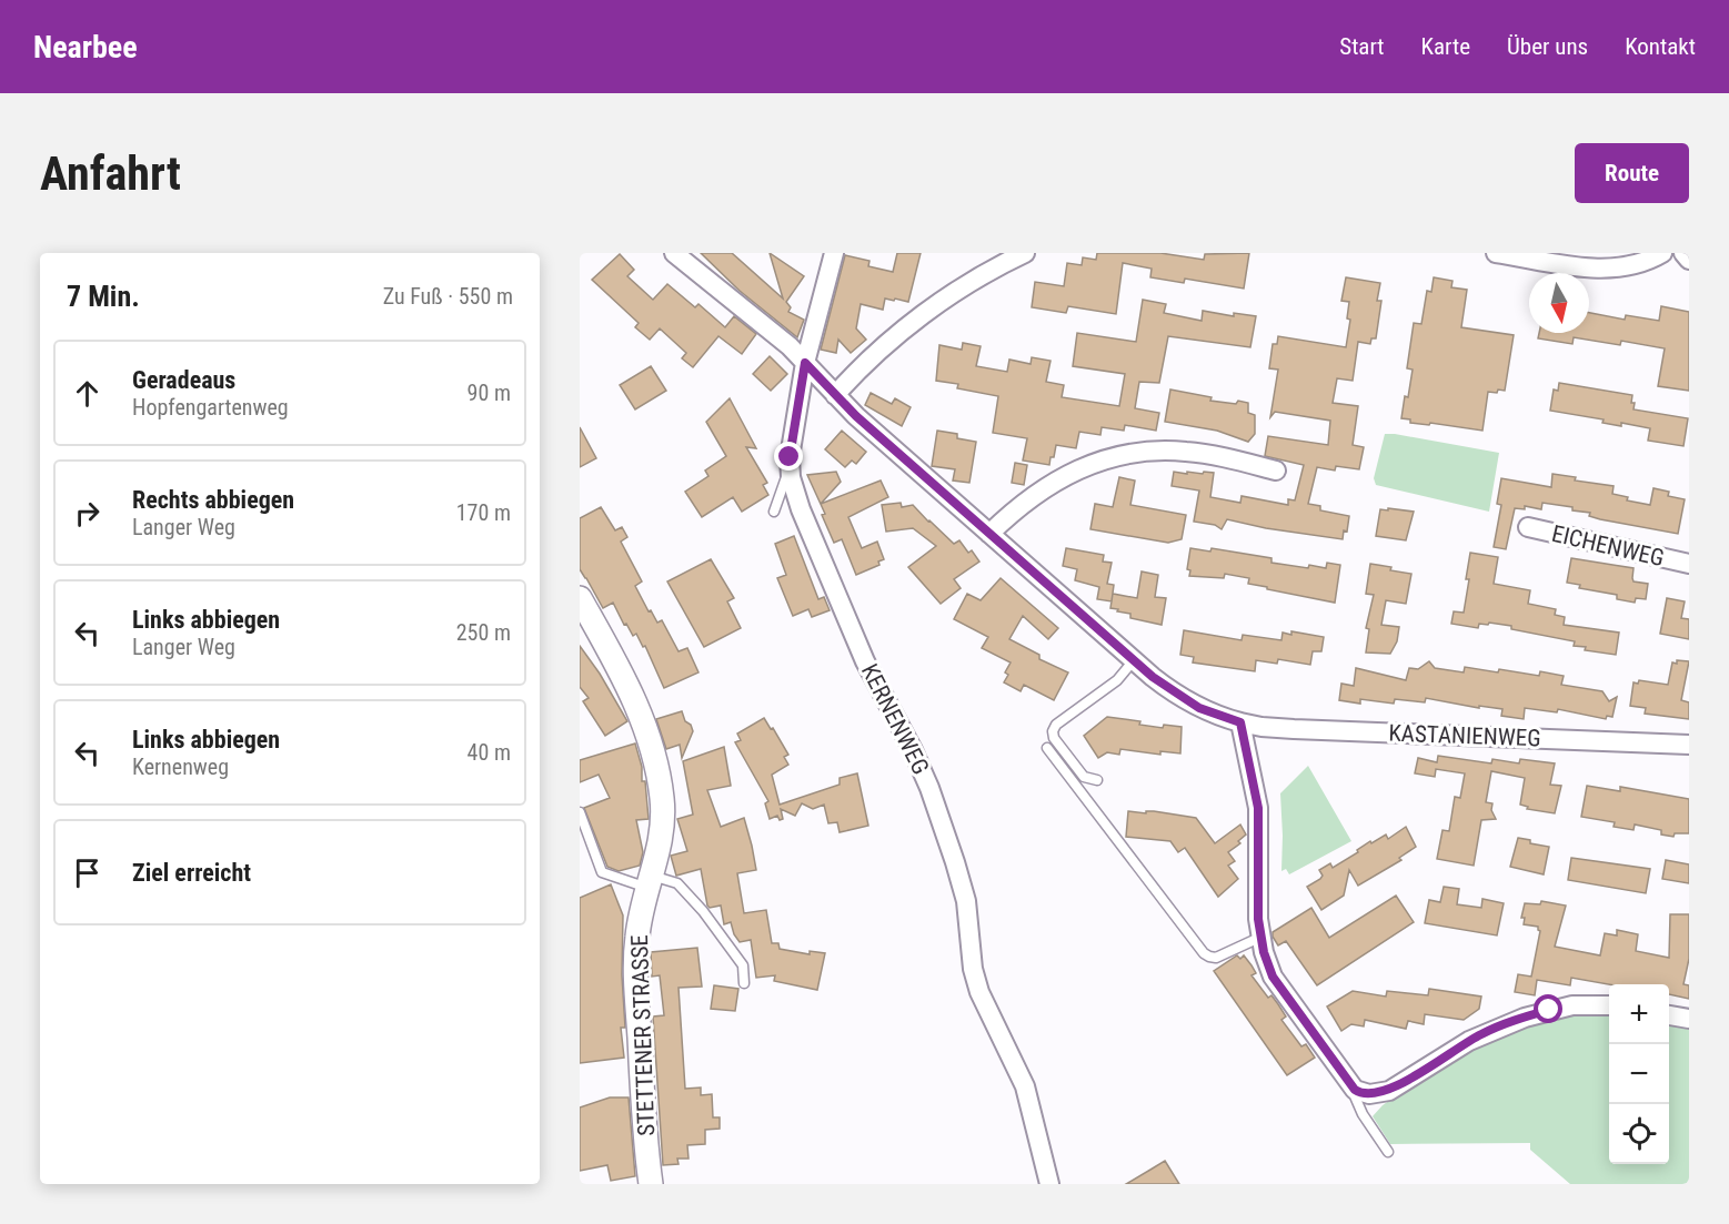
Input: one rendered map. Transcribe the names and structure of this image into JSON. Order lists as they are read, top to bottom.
{
  "streets": {
    "street": [
      "EICHENWEG",
      "KERNENWEG",
      "KASTANIENWEG",
      "STETTENER STRASSE"
    ]
  },
  "crossings": [
    ["KERNENWEG", "KASTANIENWEG"]
  ],
  "north": "bottom",
  "page": {
    "header": "Nearbee",
    "nav": [
      "Start",
      "Karte",
      "Über uns",
      "Kontakt"
    ],
    "buttons": "Route",
    "title": "Anfahrt",
    "heading": ["7 Min.", "Zu Fuß · 550 m"],
    "list": [
      ["Geradeaus", "Hopfengartenweg", "90 m"],
      ["Rechts abbiegen", "Langer Weg", "170 m"],
      ["Links abbiegen", "Langer Weg", "250 m"],
      ["Links abbiegen", "Kernenweg", "40 m"],
      "Ziel erreicht"
    ],
    "map_buttons": ["+", "−"]
  }
}
